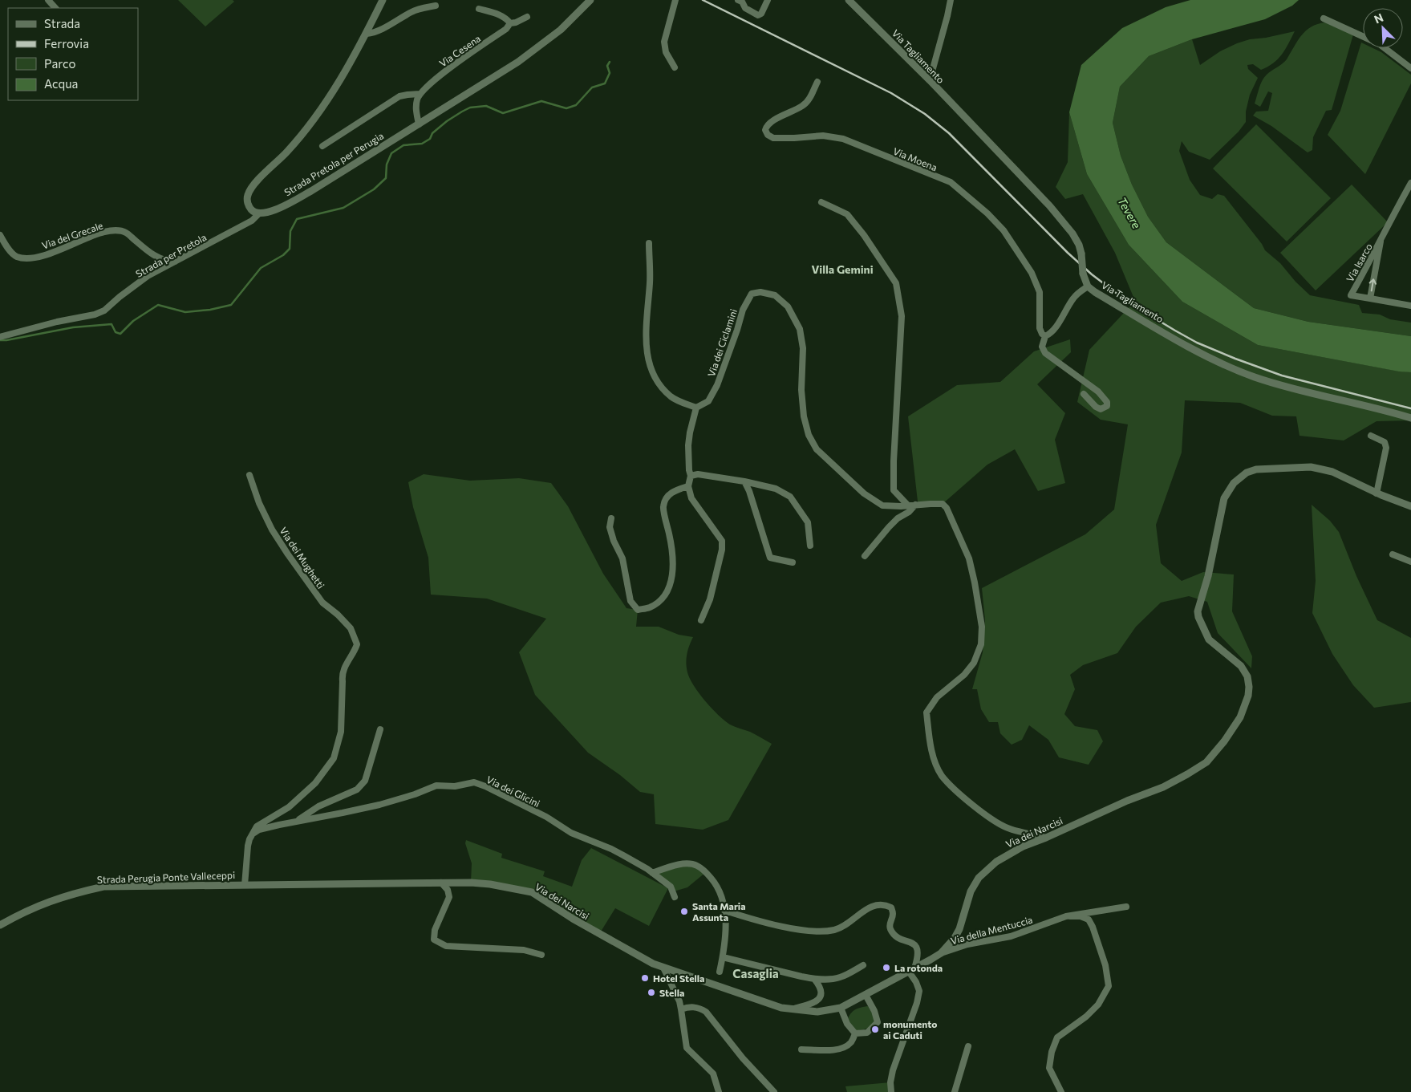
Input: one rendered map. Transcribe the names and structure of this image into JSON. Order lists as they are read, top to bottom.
{
  "streets": {
    "street": [
      "Via Cesena",
      "Via Tagliamento",
      "Via Moena",
      "Strada Pretola per Perugia",
      "Via del Grecale",
      "Strada per Pretola",
      "Via Isarco",
      "Via dei Ciclamini",
      "Via dei Mughetti",
      "Via dei Glicini",
      "Via dei Narcisi",
      "Strada Perugia Ponte Valleceppi",
      "Via della Mentuccia"
    ]
  },
  "crossings": [
    ["Strada Pretola per Perugia", "Strada per Pretola"],
    ["Via del Grecale", "Strada per Pretola"],
    ["Via dei Ciclamini", "Via dei Narcisi"],
    ["Via dei Mughetti", "Via dei Glicini"],
    ["Via dei Mughetti", "Via dei Narcisi"],
    ["Via dei Mughetti", "Strada Perugia Ponte Valleceppi"],
    ["Via dei Narcisi", "Strada Perugia Ponte Valleceppi"],
    ["Via dei Narcisi", "Via della Mentuccia"]
  ],
  "districts": ["Villa Gemini", "Casaglia"],
  "water": ["Tevere"],
  "places": [
    "Santa Maria Assunta",
    "La rotonda",
    "Hotel Stella",
    "Stella",
    "monumento ai Caduti"
  ],
  "legend": [
    "Strada",
    "Ferrovia",
    "Parco",
    "Acqua"
  ],
  "north": "top left"
}
